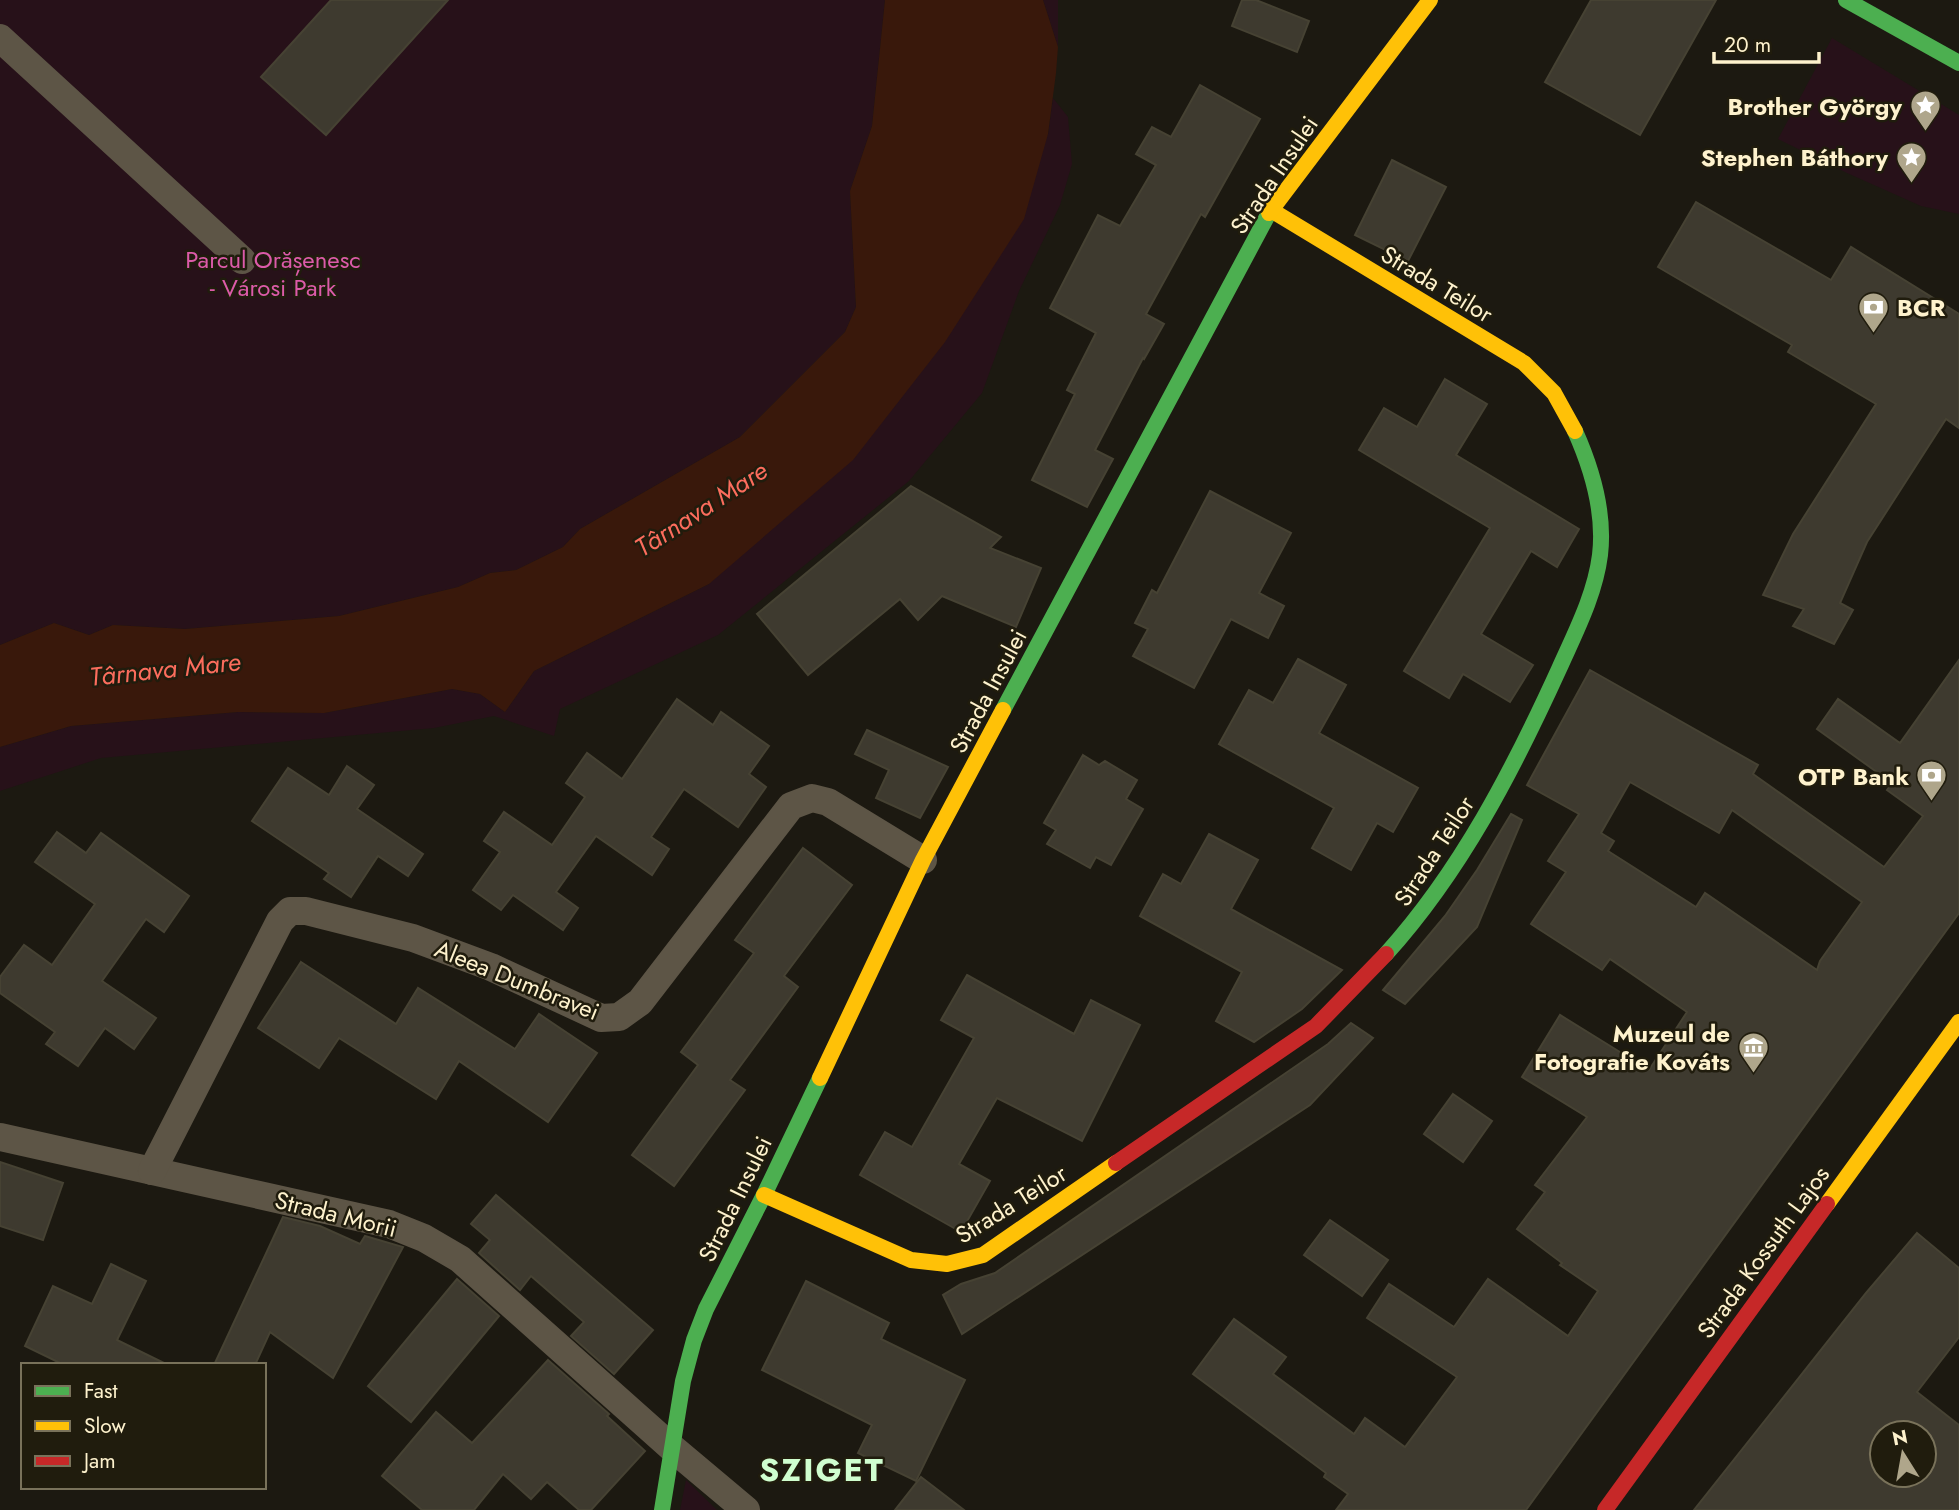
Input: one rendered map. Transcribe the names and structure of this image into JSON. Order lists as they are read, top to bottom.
{
  "streets": {
    "main road": ["Strada Insulei", "Strada Teilor", "Strada Kossuth Lajos"],
    "street": ["Aleea Dumbravei", "Strada Morii"]
  },
  "crossings": [
    ["Strada Insulei", "Strada Teilor"],
    ["Strada Insulei", "Aleea Dumbravei"],
    ["Strada Insulei", "Strada Morii"],
    ["Aleea Dumbravei", "Strada Morii"]
  ],
  "districts": ["SZIGET"],
  "water": ["Târnava Mare"],
  "parks": ["Parcul Orășenesc - Városi Park"],
  "places": {
    "place": ["Brother György", "Stephen Báthory"],
    "bank": ["BCR", "OTP Bank"],
    "museum": ["Muzeul de Fotografie Kováts"]
  },
  "legend": ["Fast", "Slow", "Jam"],
  "scale_bar": "20 m",
  "north": "top"
}
